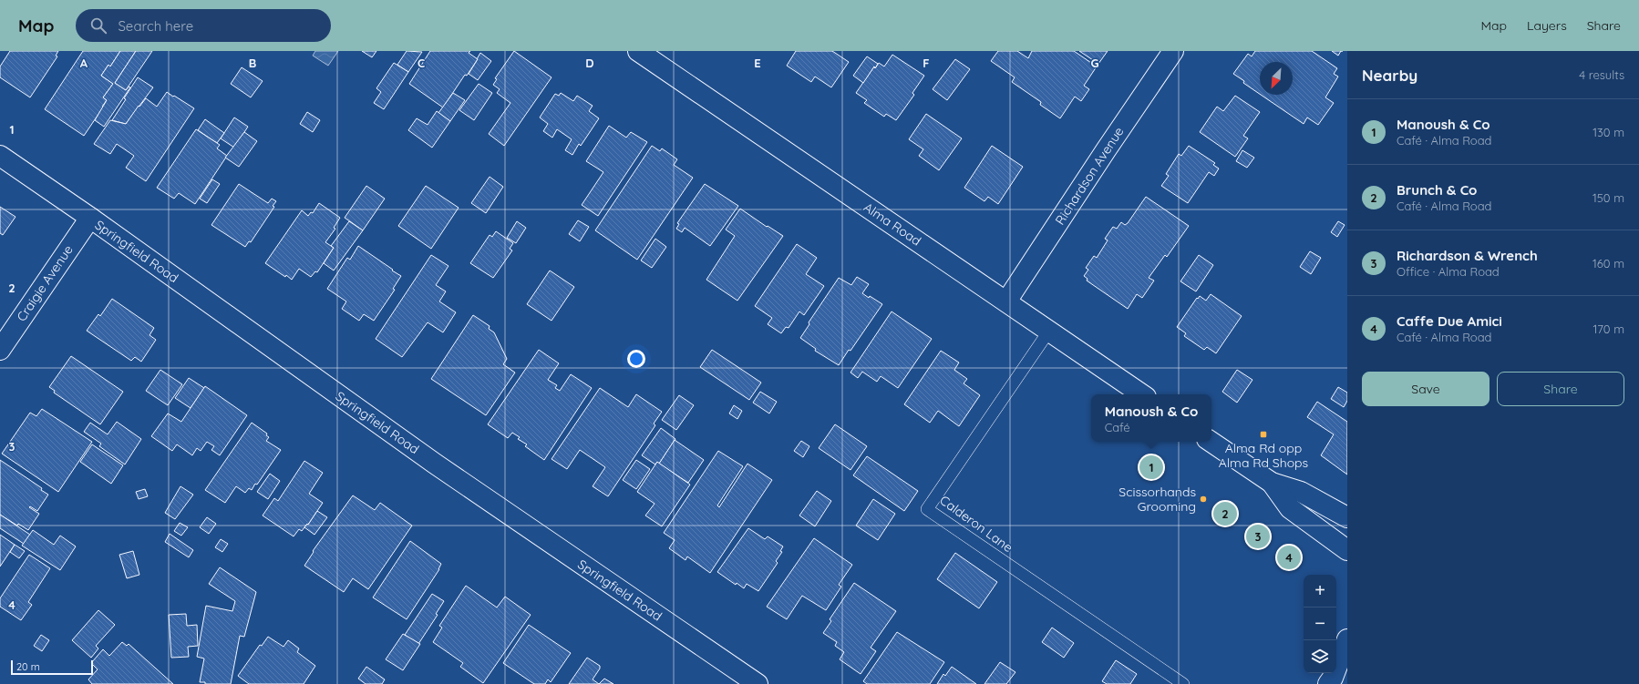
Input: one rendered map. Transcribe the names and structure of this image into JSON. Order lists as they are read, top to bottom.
{
  "streets": {
    "street": [
      "Richardson Avenue",
      "Alma Road",
      "Springfield Road",
      "Craigie Avenue"
    ],
    "lane": ["Calderon Lane"]
  },
  "crossings": [
    ["Richardson Avenue", "Alma Road"],
    ["Alma Road", "Calderon Lane"],
    ["Springfield Road", "Craigie Avenue"]
  ],
  "places": {
    "transit": ["Alma Rd opp Alma Rd Shops"],
    "other": ["Scissorhands Grooming"]
  },
  "scale_bar": "20 m",
  "north": "bottom left",
  "page": {
    "header": "Map",
    "search": "Search here",
    "nav": ["Map", "Layers", "Share"],
    "heading": ["Nearby", "4 results"],
    "list": [
      {
        "mark": "1",
        "name": "Manoush & Co",
        "note": "Café · Alma Road",
        "value": "130 m"
      },
      {
        "mark": "2",
        "name": "Brunch & Co",
        "note": "Café · Alma Road",
        "value": "150 m"
      },
      {
        "mark": "3",
        "name": "Richardson & Wrench",
        "note": "Office · Alma Road",
        "value": "160 m"
      },
      {
        "mark": "4",
        "name": "Caffe Due Amici",
        "note": "Café · Alma Road",
        "value": "170 m"
      }
    ],
    "buttons": ["Save", "Share"],
    "popup": ["Manoush & Co", "Café"],
    "pins": [
      "1",
      "2",
      "3",
      "4"
    ],
    "map_buttons": ["+", "−"],
    "scale": "20 m"
  },
  "grid": {
    "columns": [
      "A",
      "B",
      "C",
      "D",
      "E",
      "F",
      "G"
    ],
    "rows": [
      "1",
      "2",
      "3",
      "4"
    ]
  }
}
